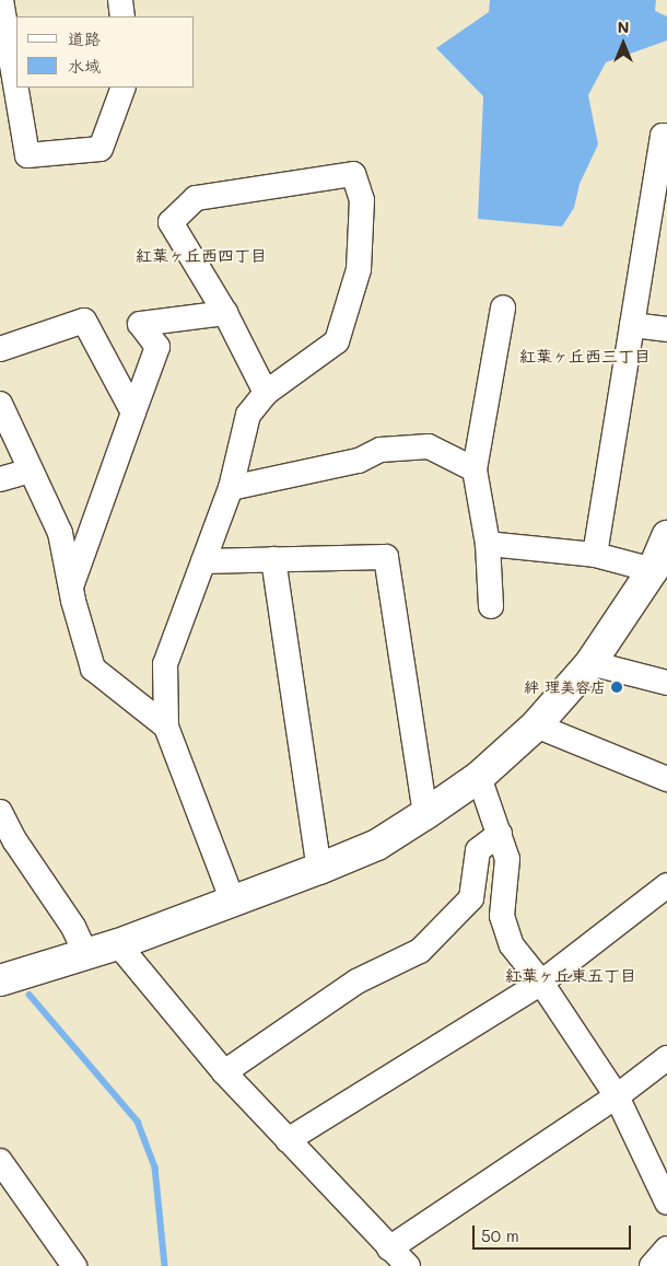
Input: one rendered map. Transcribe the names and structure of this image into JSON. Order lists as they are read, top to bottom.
{
  "districts": ["紅葉ヶ丘西四丁目", "紅葉ヶ丘西三丁目", "紅葉ヶ丘東五丁目"],
  "places": ["絆 理美容店"],
  "legend": ["道路", "水域"],
  "scale_bar": "50 m",
  "north": "top"
}
